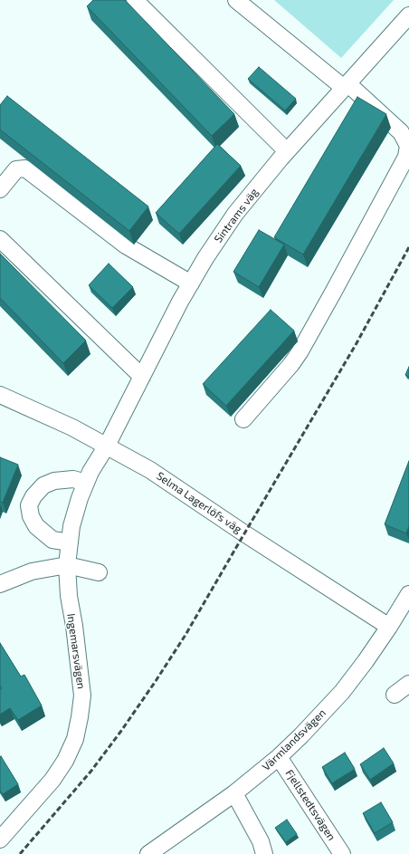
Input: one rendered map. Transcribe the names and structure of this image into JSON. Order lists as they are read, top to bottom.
{
  "streets": {
    "street": [
      "Sintrams väg",
      "Selma Lagerlöfs väg",
      "Ingemarsvägen",
      "Värmlandsvägen",
      "Fjellstedtsvägen"
    ]
  },
  "crossings": [
    ["Sintrams väg", "Selma Lagerlöfs väg"],
    ["Sintrams väg", "Ingemarsvägen"],
    ["Selma Lagerlöfs väg", "Ingemarsvägen"],
    ["Selma Lagerlöfs väg", "Värmlandsvägen"],
    ["Värmlandsvägen", "Fjellstedtsvägen"]
  ]
}
